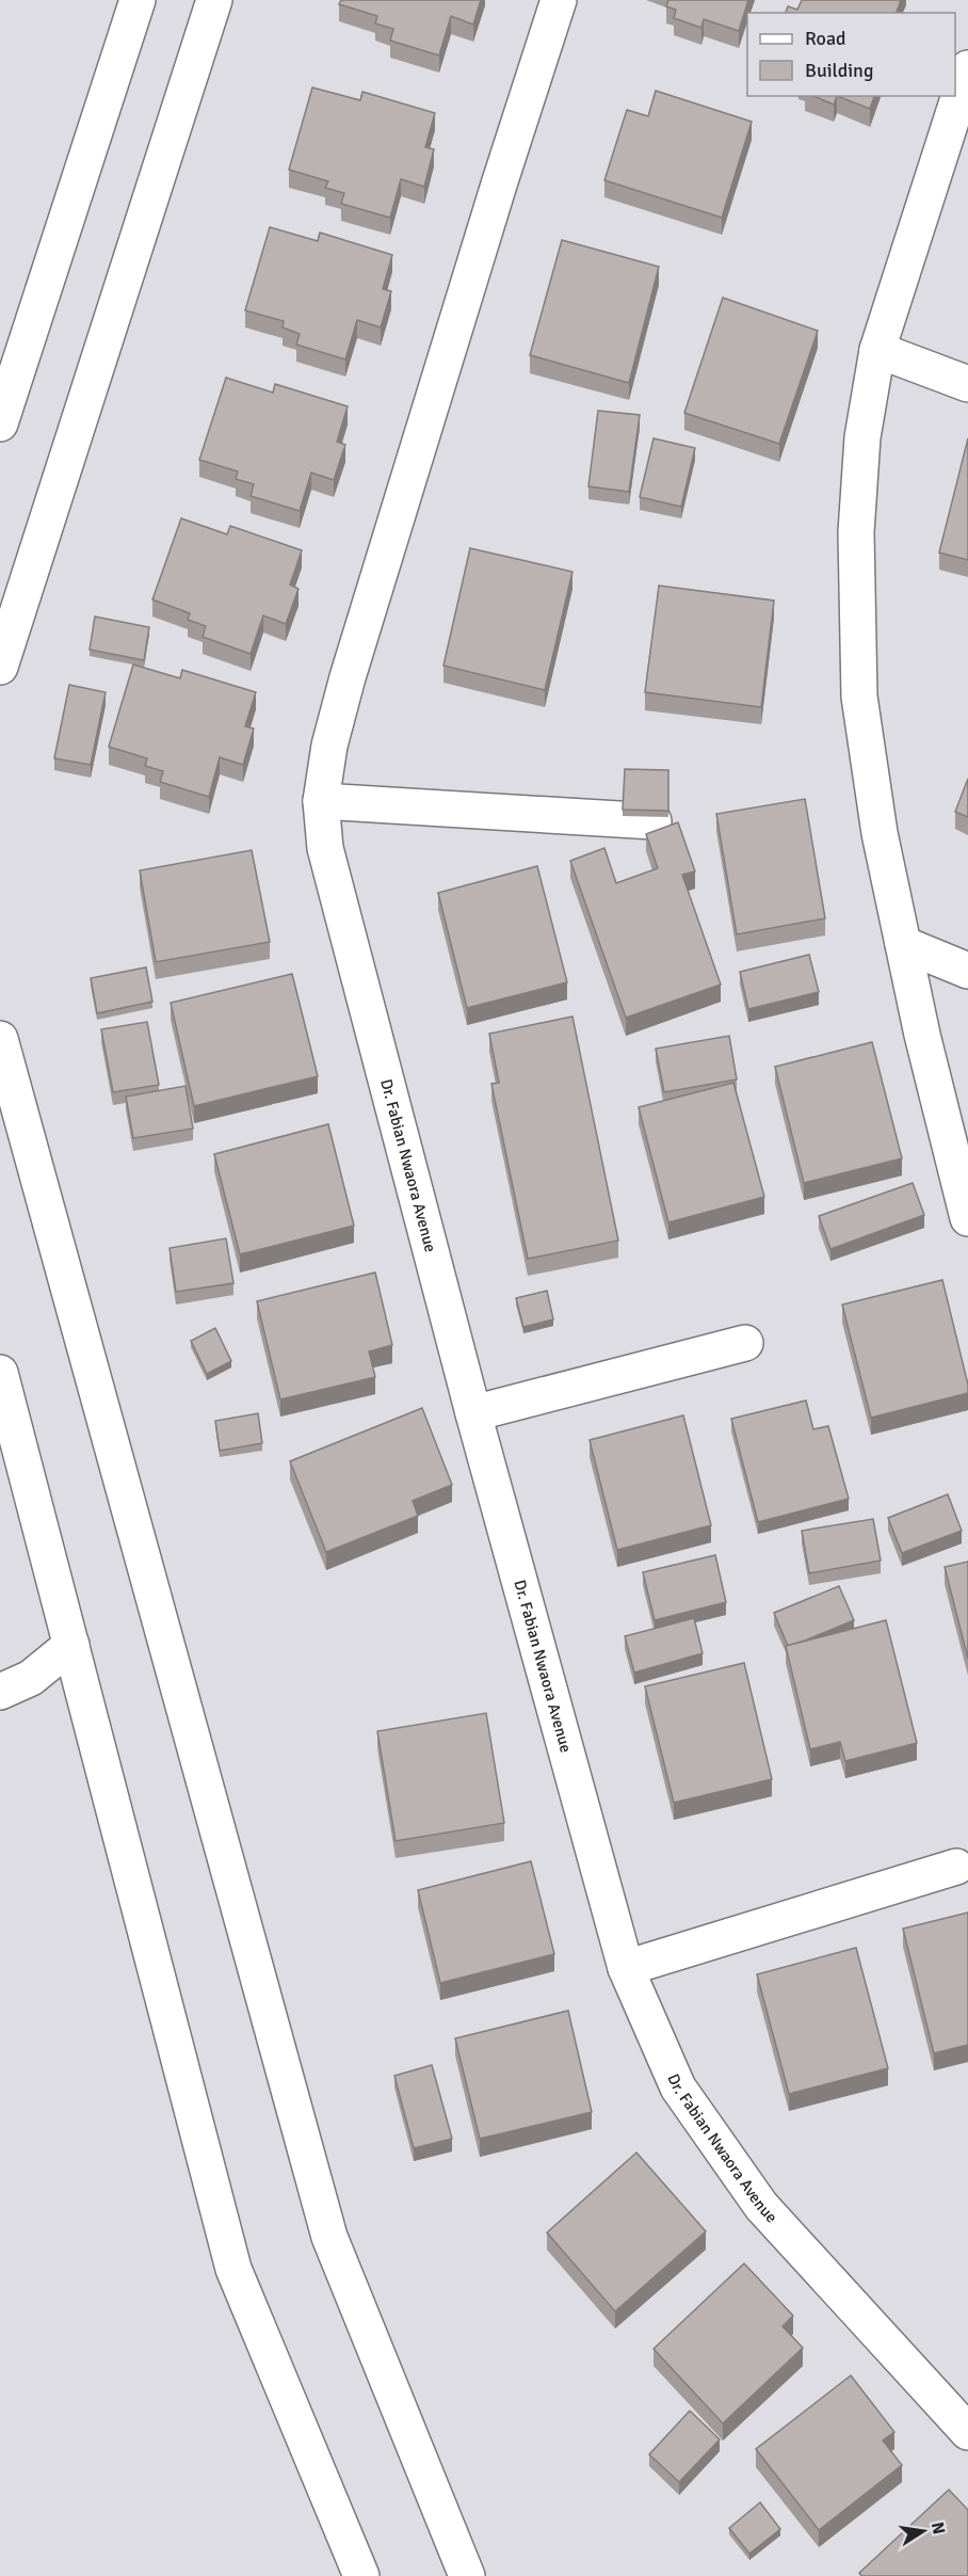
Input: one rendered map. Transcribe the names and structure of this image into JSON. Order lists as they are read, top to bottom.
{
  "streets": {
    "street": ["Dr. Fabian Nwaora Avenue"]
  },
  "legend": ["Road", "Building"],
  "north": "right"
}
